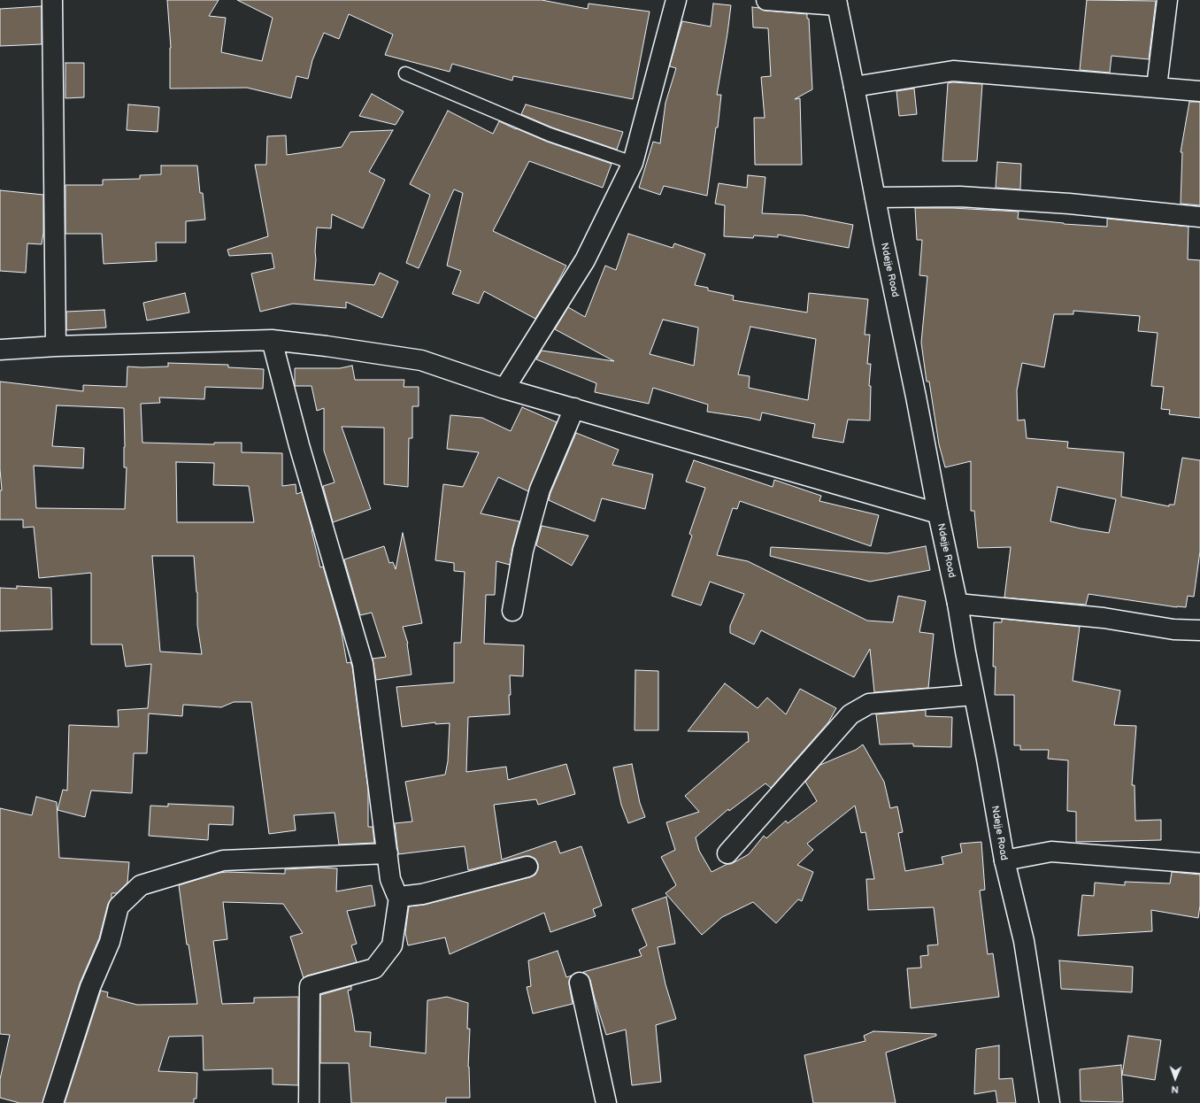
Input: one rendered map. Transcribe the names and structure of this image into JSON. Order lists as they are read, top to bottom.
{
  "streets": {
    "street": ["Ndejje Road"]
  },
  "north": "bottom"
}
